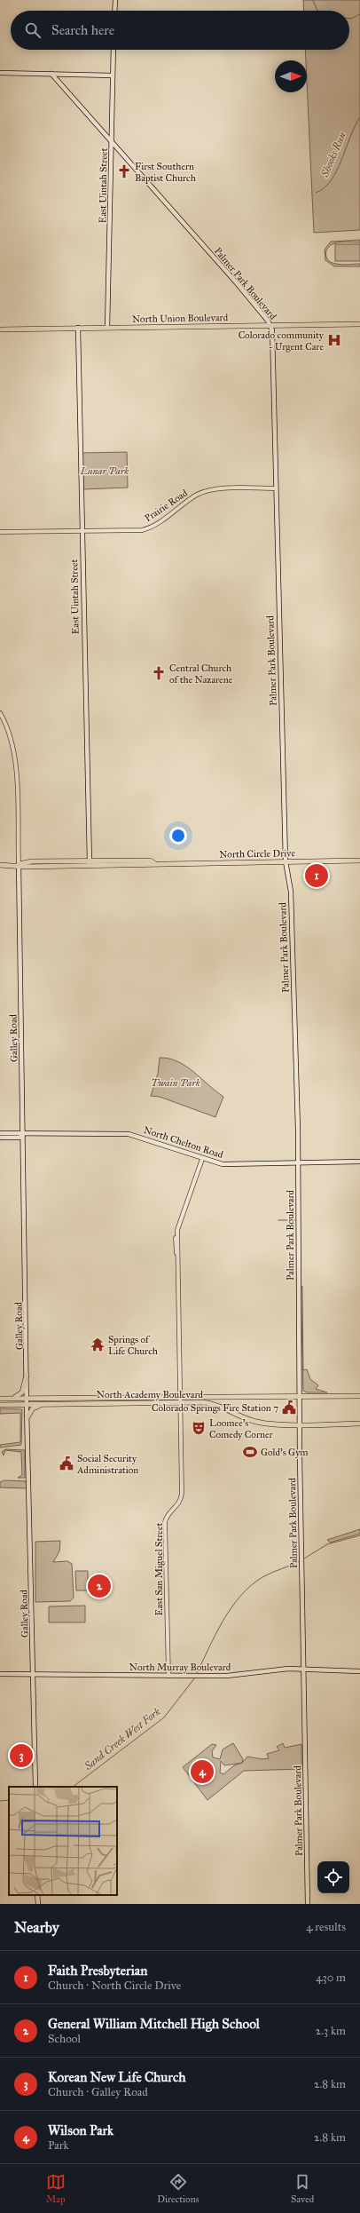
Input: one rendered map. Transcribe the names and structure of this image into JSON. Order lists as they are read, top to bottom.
{
  "streets": {
    "main road": [
      "East Uintah Street",
      "Palmer Park Boulevard",
      "North Union Boulevard",
      "North Circle Drive",
      "Galley Road",
      "North Chelton Road",
      "North Academy Boulevard",
      "North Murray Boulevard"
    ],
    "street": ["Prairie Road", "East San Miguel Street"]
  },
  "crossings": [
    ["East Uintah Street", "Palmer Park Boulevard"],
    ["East Uintah Street", "North Union Boulevard"],
    ["East Uintah Street", "Prairie Road"],
    ["East Uintah Street", "North Circle Drive"],
    ["Palmer Park Boulevard", "North Union Boulevard"],
    ["Palmer Park Boulevard", "Prairie Road"],
    ["Palmer Park Boulevard", "North Circle Drive"],
    ["Palmer Park Boulevard", "North Chelton Road"],
    ["Palmer Park Boulevard", "North Academy Boulevard"],
    ["Palmer Park Boulevard", "North Murray Boulevard"],
    ["North Circle Drive", "Galley Road"],
    ["Galley Road", "North Chelton Road"],
    ["Galley Road", "North Academy Boulevard"],
    ["Galley Road", "North Murray Boulevard"],
    ["North Chelton Road", "East San Miguel Street"],
    ["North Academy Boulevard", "East San Miguel Street"],
    ["East San Miguel Street", "North Murray Boulevard"]
  ],
  "water": ["Shooks Run", "Sand Creek West Fork"],
  "parks": ["Lunar Park", "Twain Park"],
  "places": {
    "church": ["First Southern Baptist Church", "Central Church of the Nazarene"],
    "hospital": ["Colorado community - Urgent Care"],
    "temple": ["Springs of Life Church"],
    "public building": ["Colorado Springs Fire Station 7", "Social Security Administration"],
    "theatre": ["Loomee's Comedy Corner"],
    "sports": ["Gold's Gym"]
  },
  "north": "right",
  "page": {
    "search": "Search here",
    "pins": [
      "1",
      "2",
      "3",
      "4"
    ],
    "heading": ["Nearby", "4 results"],
    "list": [
      {
        "mark": "1",
        "name": "Faith Presbyterian",
        "note": "Church · North Circle Drive",
        "value": "430 m"
      },
      {
        "mark": "2",
        "name": "General William Mitchell High School",
        "note": "School",
        "value": "2.3 km"
      },
      {
        "mark": "3",
        "name": "Korean New Life Church",
        "note": "Church · Galley Road",
        "value": "2.8 km"
      },
      {
        "mark": "4",
        "name": "Wilson Park",
        "note": "Park",
        "value": "2.8 km"
      }
    ],
    "nav": ["Map", "Directions", "Saved"]
  }
}
